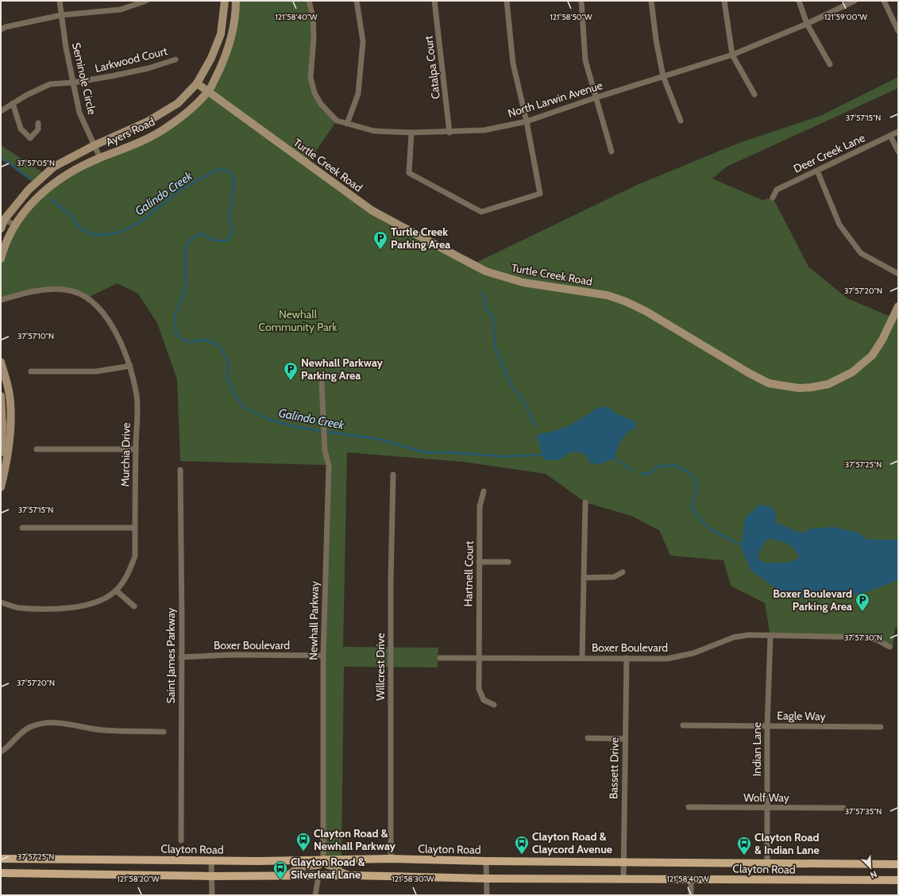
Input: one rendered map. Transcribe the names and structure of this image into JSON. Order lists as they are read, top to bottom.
{
  "streets": {
    "main road": ["Clayton Road"],
    "street": [
      "Larkwood Court",
      "Catalpa Court",
      "Seminole Circle",
      "North Larwin Avenue",
      "Ayers Road",
      "Deer Creek Lane",
      "Turtle Creek Road",
      "Murchia Drive",
      "Hartnell Court",
      "Newhall Parkway",
      "Boxer Boulevard",
      "Saint James Parkway",
      "Willcrest Drive",
      "Eagle Way",
      "Indian Lane",
      "Bassett Drive",
      "Wolf Way"
    ]
  },
  "crossings": [
    ["Larkwood Court", "Seminole Circle"],
    ["Catalpa Court", "North Larwin Avenue"],
    ["Seminole Circle", "Ayers Road"],
    ["Ayers Road", "Turtle Creek Road"],
    ["Hartnell Court", "Boxer Boulevard"],
    ["Newhall Parkway", "Boxer Boulevard"],
    ["Newhall Parkway", "Clayton Road"],
    ["Boxer Boulevard", "Saint James Parkway"],
    ["Boxer Boulevard", "Indian Lane"],
    ["Boxer Boulevard", "Bassett Drive"],
    ["Willcrest Drive", "Clayton Road"],
    ["Eagle Way", "Indian Lane"],
    ["Indian Lane", "Wolf Way"],
    ["Indian Lane", "Clayton Road"],
    ["Bassett Drive", "Clayton Road"]
  ],
  "water": ["Galindo Creek"],
  "parks": ["Newhall Community Park"],
  "places": {
    "parking": ["Turtle Creek Parking Area", "Newhall Parkway Parking Area", "Boxer Boulevard Parking Area"],
    "bus stop": [
      "Clayton Road & Newhall Parkway",
      "Clayton Road & Claycord Avenue",
      "Clayton Road & Indian Lane",
      "Clayton Road & Silverleaf Lane"
    ]
  },
  "north": "bottom right",
  "coordinates": [
    "121°58'40\"W",
    "121°58'50\"W",
    "121°59'00\"W",
    "37°57'15\"N",
    "37°57'05\"N",
    "37°57'20\"N",
    "37°57'10\"N",
    "37°57'25\"N",
    "37°57'30\"N",
    "37°57'35\"N",
    "121°58'20\"W",
    "121°58'30\"W"
  ]
}
